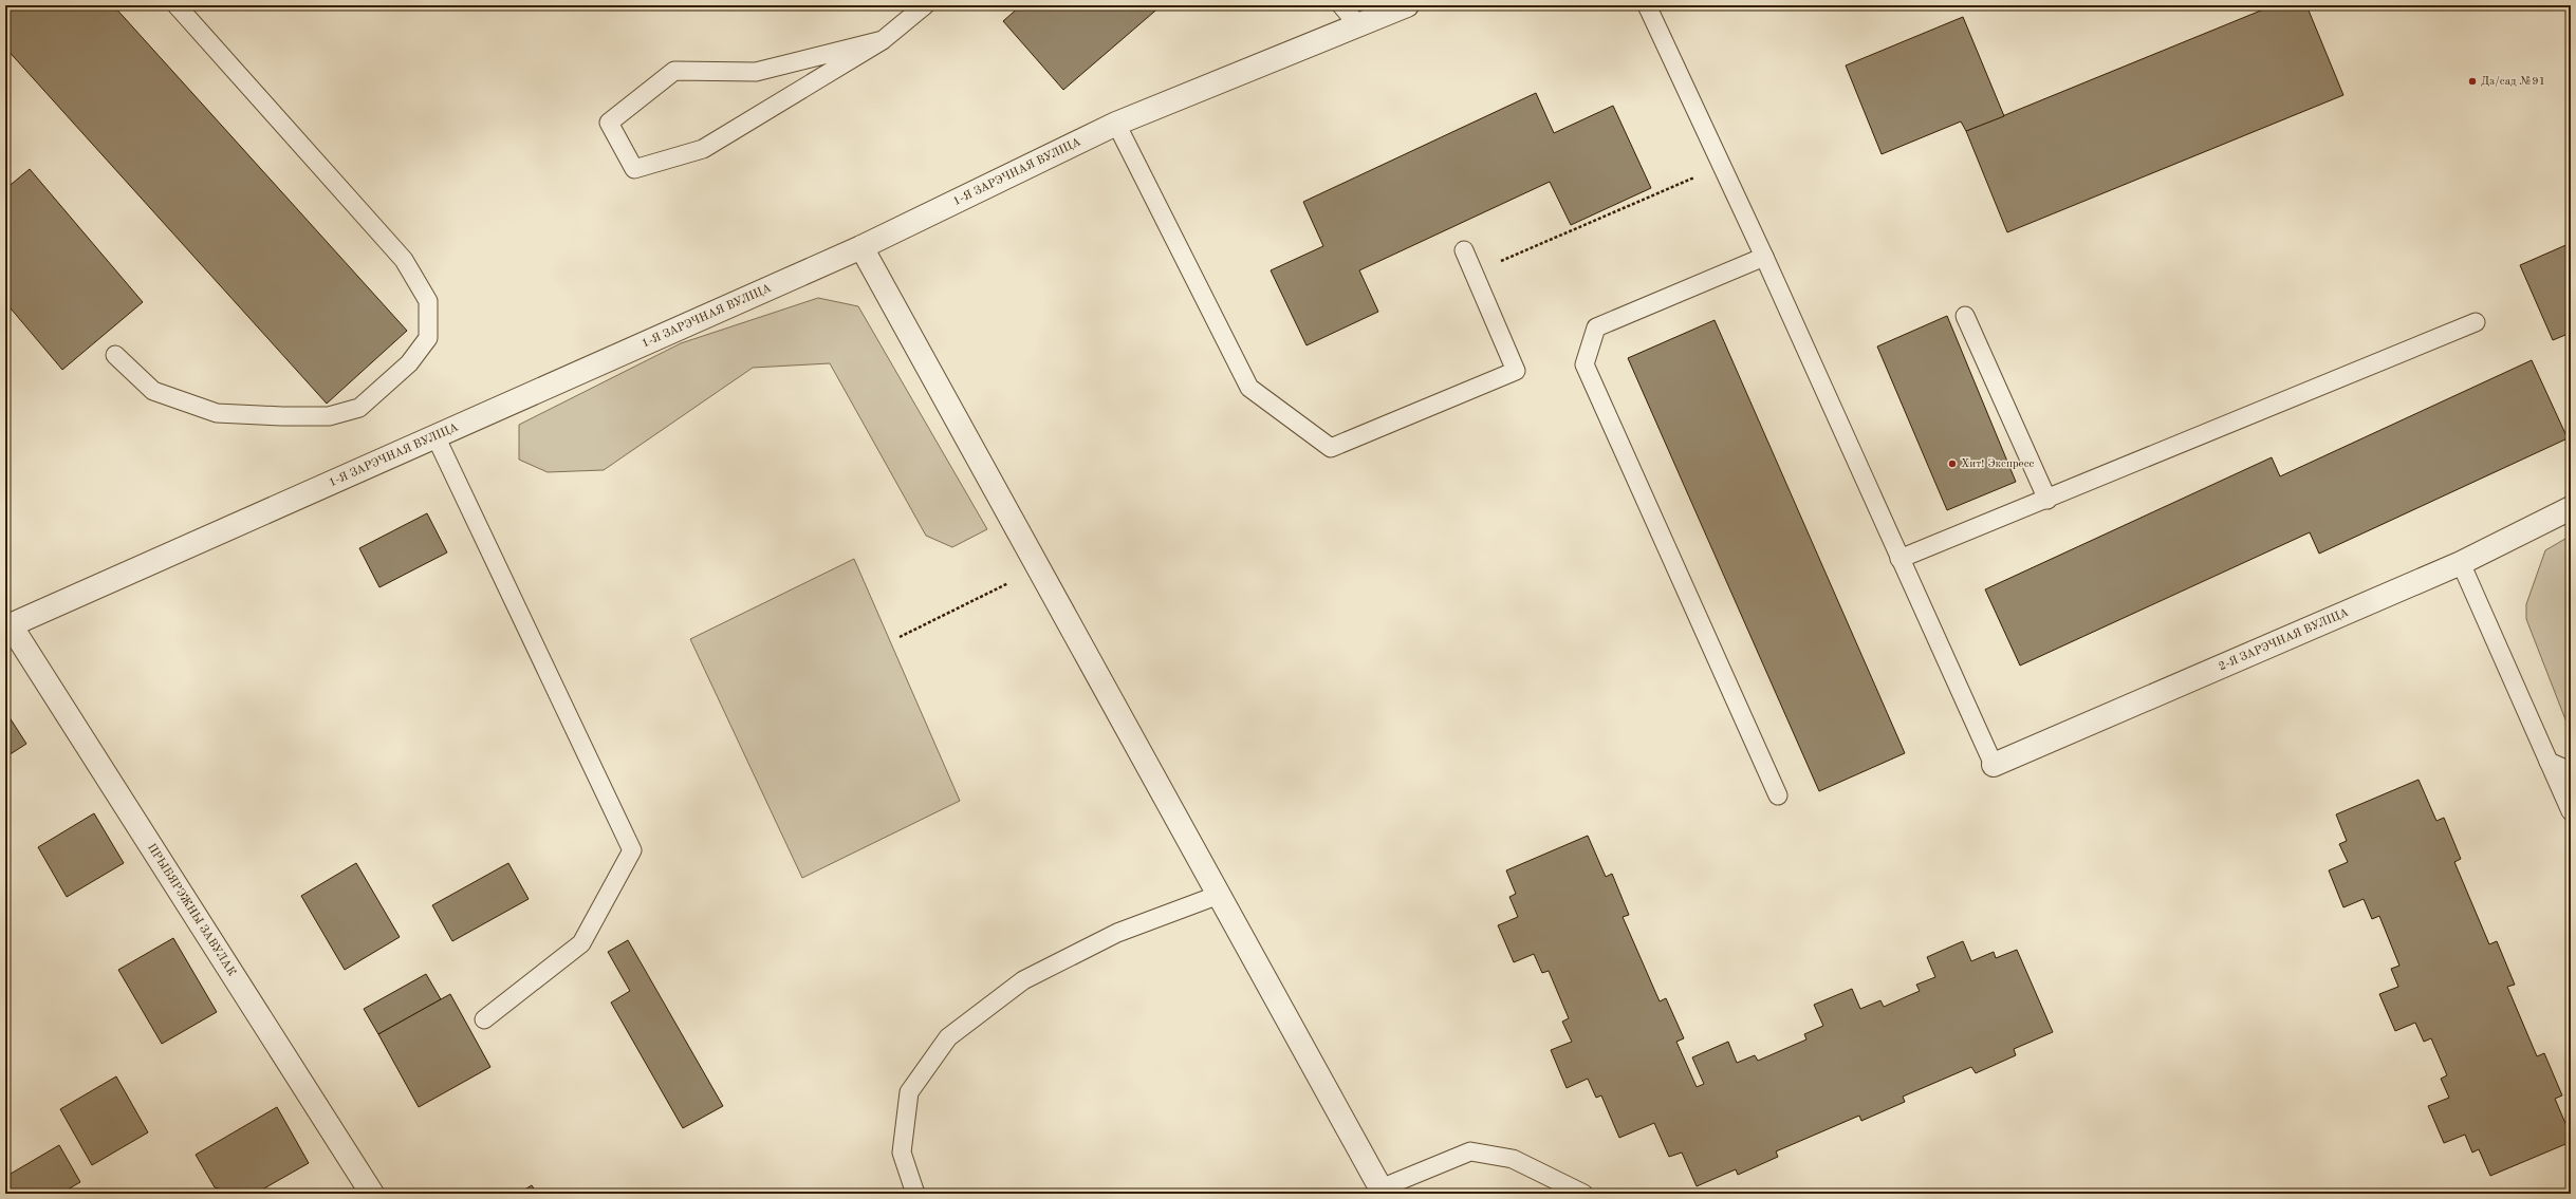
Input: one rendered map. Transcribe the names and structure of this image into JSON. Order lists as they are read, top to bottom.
{
  "streets": {
    "street": ["1-Я ЗАРЭЧНАЯ ВУЛІЦА", "2-Я ЗАРЭЧНАЯ ВУЛІЦА", "ПРЫБЯРЭЖНЫ ЗАВУЛАК"]
  },
  "crossings": [
    ["1-Я ЗАРЭЧНАЯ ВУЛІЦА", "ПРЫБЯРЭЖНЫ ЗАВУЛАК"]
  ],
  "places": ["Дз/сад №91", "Хит! Экспресс"]
}
